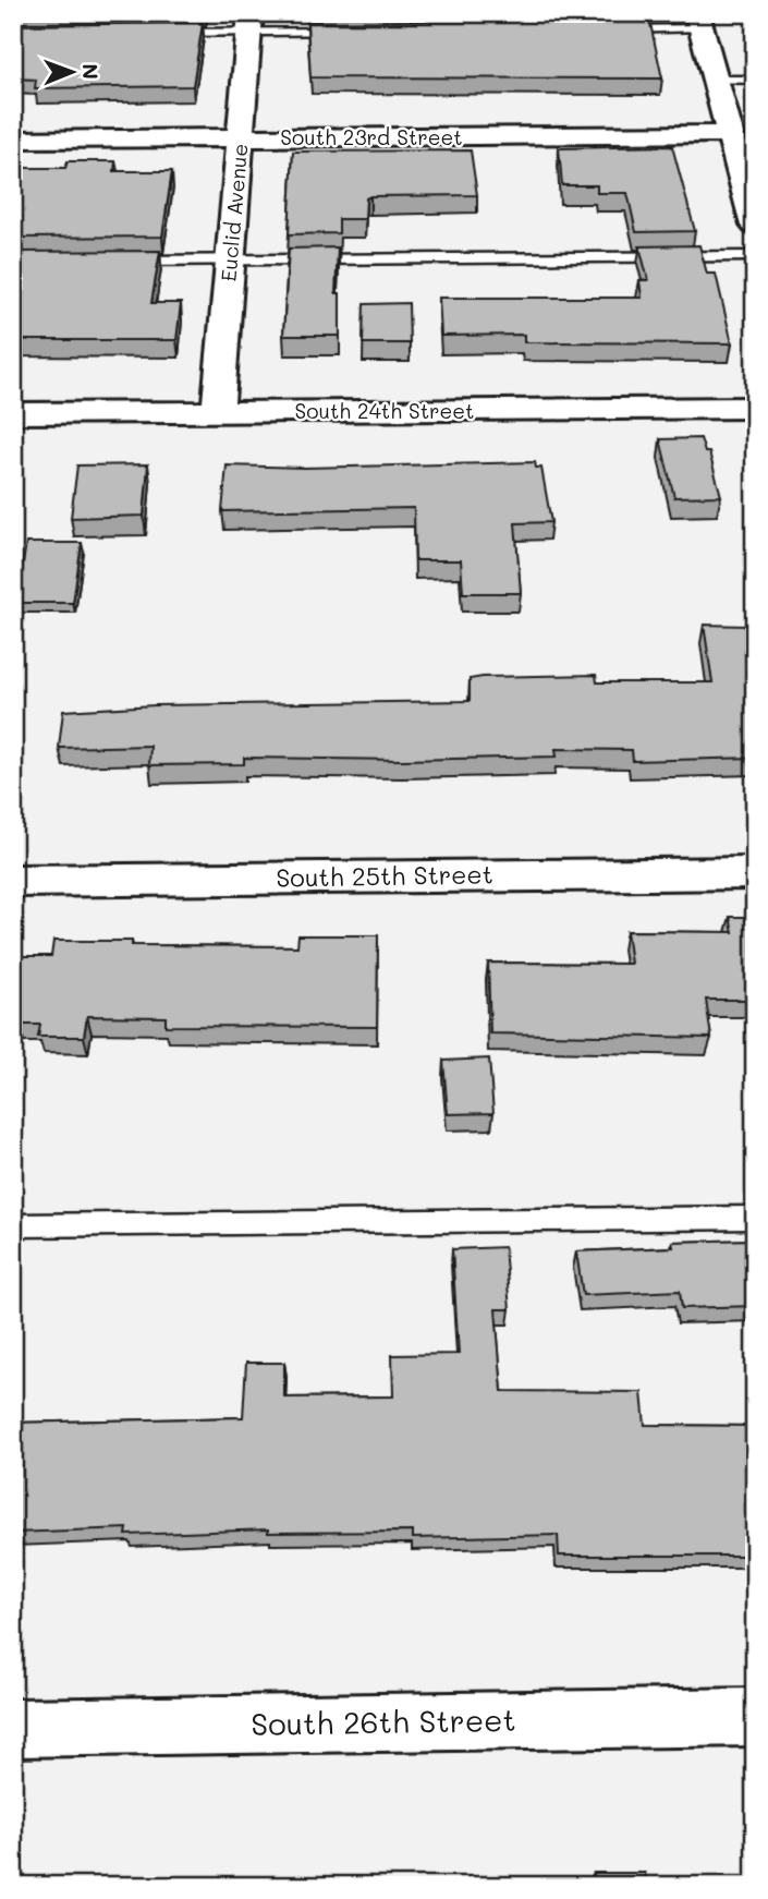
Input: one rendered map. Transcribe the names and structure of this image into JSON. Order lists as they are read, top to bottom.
{
  "streets": {
    "street": [
      "South 23rd Street",
      "Euclid Avenue",
      "South 24th Street",
      "South 25th Street",
      "South 26th Street"
    ]
  },
  "crossings": [
    ["South 23rd Street", "Euclid Avenue"],
    ["Euclid Avenue", "South 24th Street"]
  ],
  "north": "right"
}
